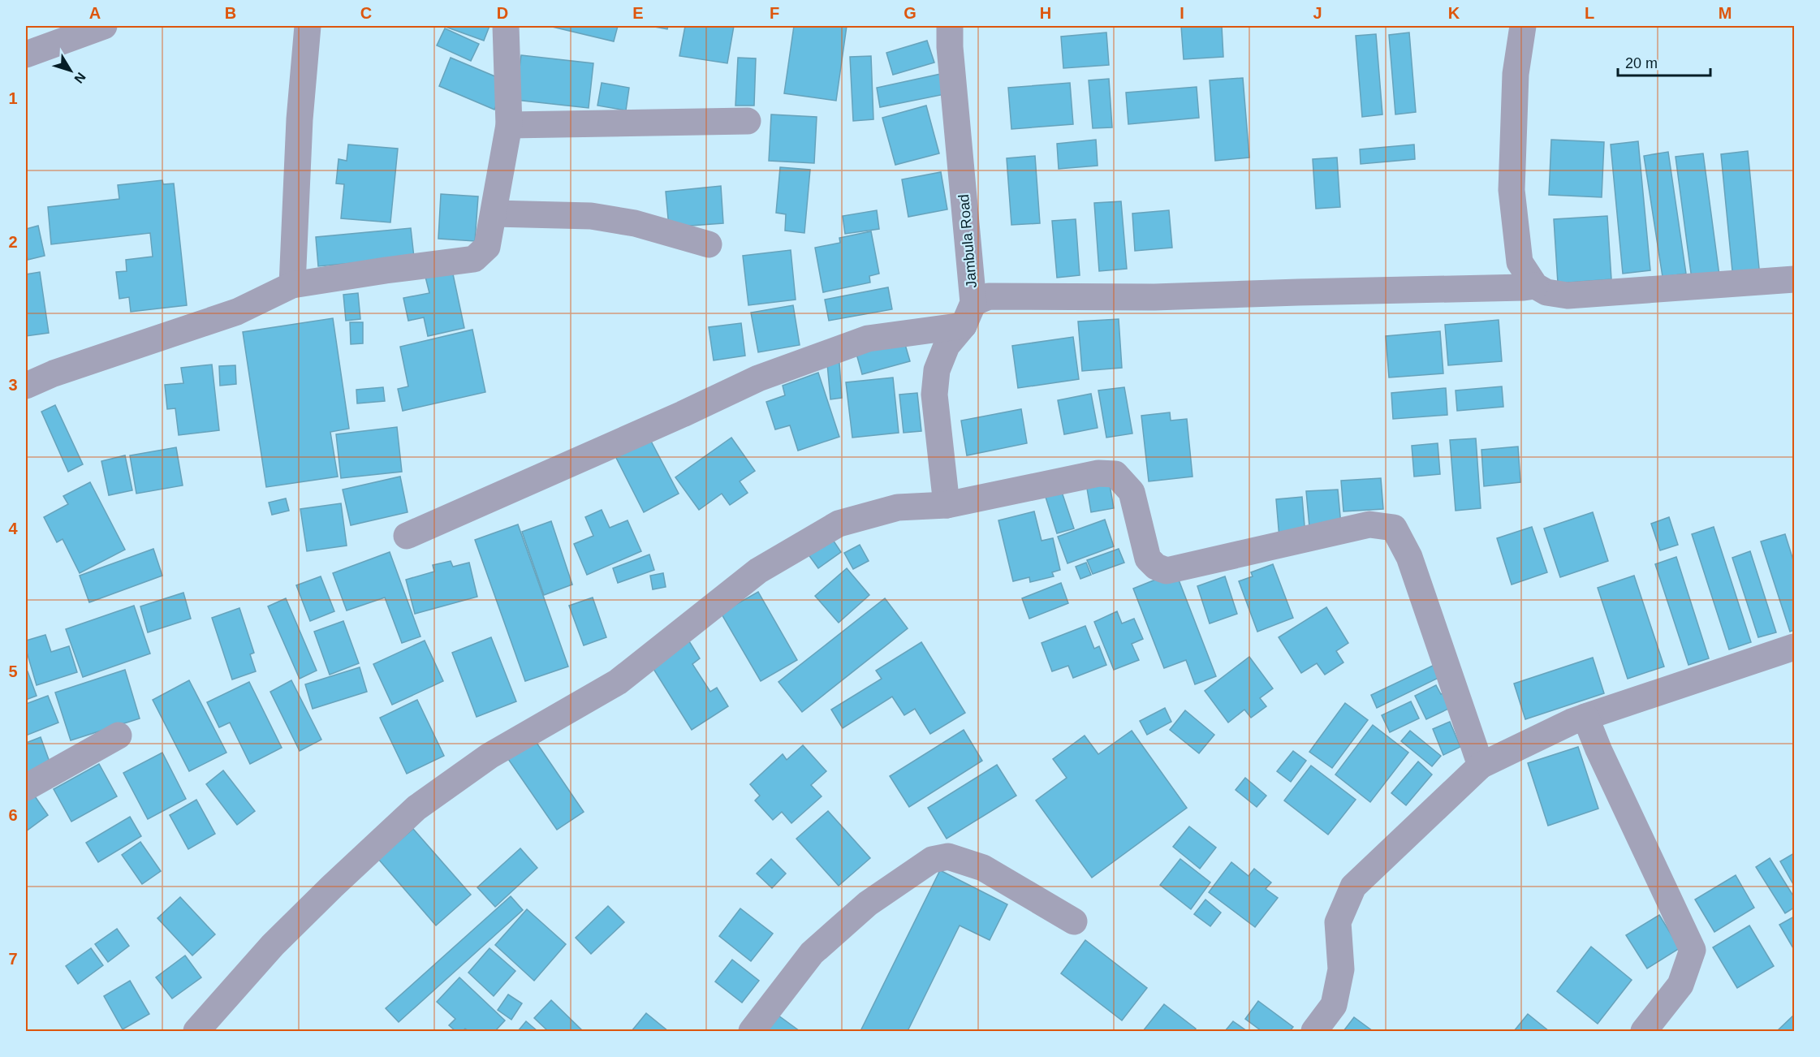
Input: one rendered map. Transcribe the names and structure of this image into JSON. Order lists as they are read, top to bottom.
{
  "streets": {
    "street": ["Jambula Road"]
  },
  "scale_bar": "20 m",
  "north": "bottom right",
  "grid": {
    "columns": [
      "A",
      "B",
      "C",
      "D",
      "E",
      "F",
      "G",
      "H",
      "I",
      "J",
      "K",
      "L",
      "M"
    ],
    "rows": [
      "1",
      "2",
      "3",
      "4",
      "5",
      "6",
      "7"
    ]
  }
}
